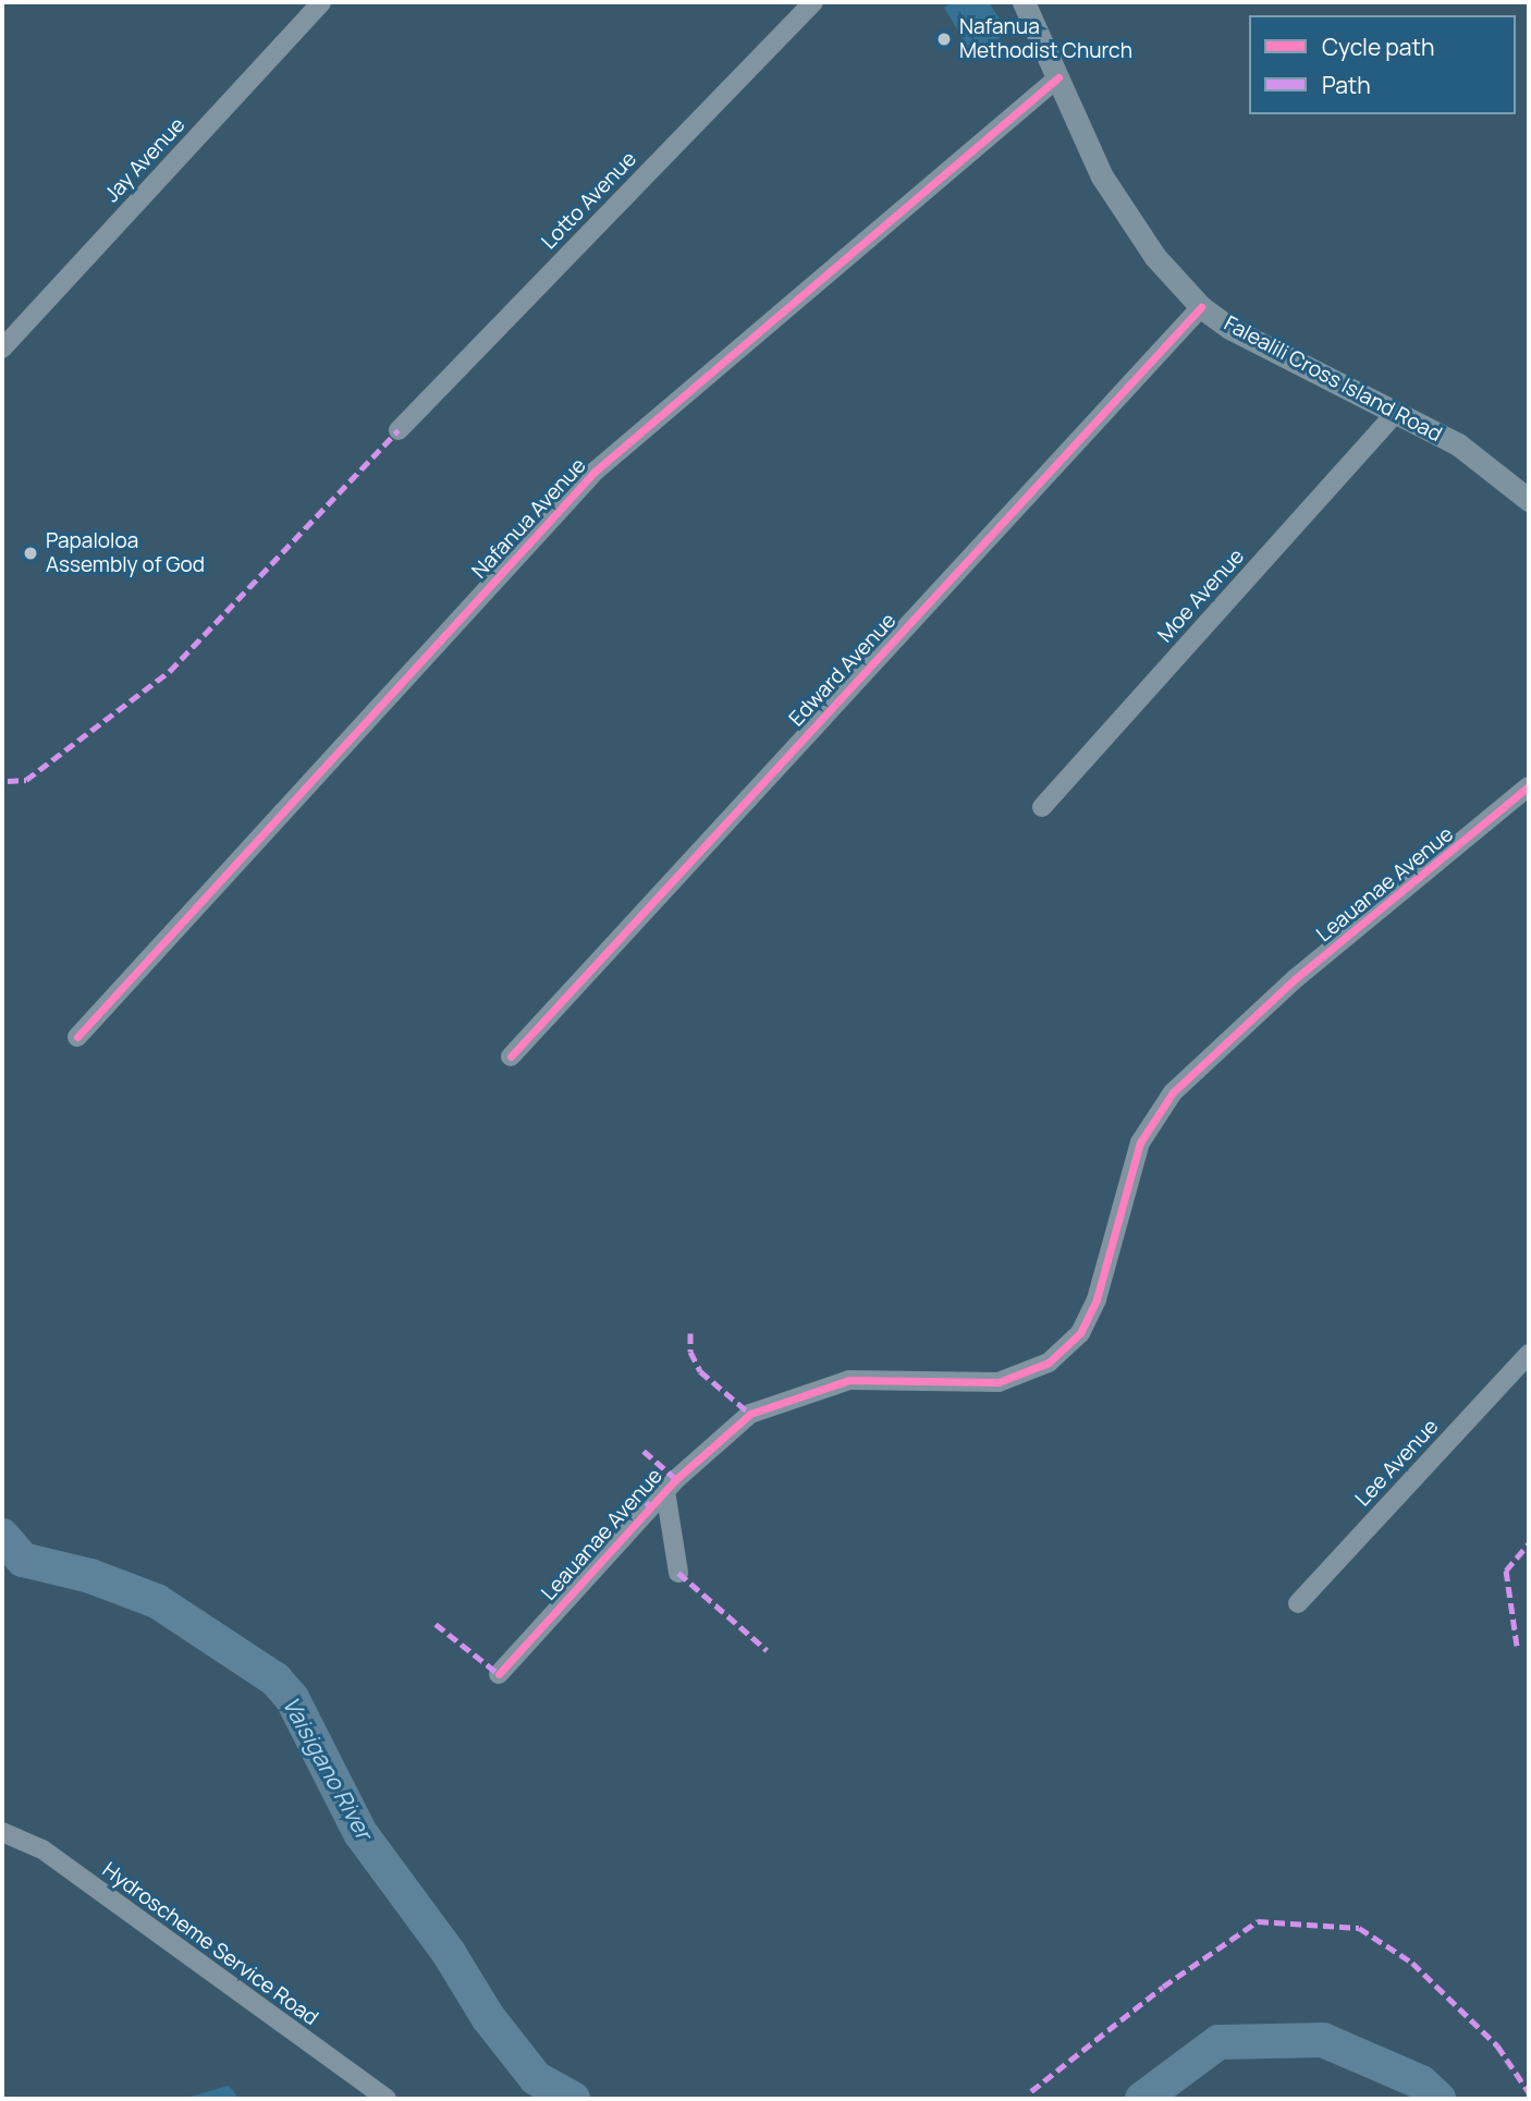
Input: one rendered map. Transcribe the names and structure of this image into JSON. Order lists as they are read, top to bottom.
{
  "streets": {
    "main road": ["Falealili Cross Island Road"],
    "street": [
      "Jay Avenue",
      "Lotto Avenue",
      "Nafanua Avenue",
      "Moe Avenue",
      "Edward Avenue",
      "Leauanae Avenue",
      "Lee Avenue",
      "Hydroscheme Service Road"
    ]
  },
  "crossings": [
    ["Falealili Cross Island Road", "Nafanua Avenue"],
    ["Falealili Cross Island Road", "Moe Avenue"],
    ["Falealili Cross Island Road", "Edward Avenue"]
  ],
  "water": ["Vaisigano River"],
  "places": ["Nafanua Methodist Church", "Papaloloa Assembly of God"],
  "legend": ["Cycle path", "Path"]
}
